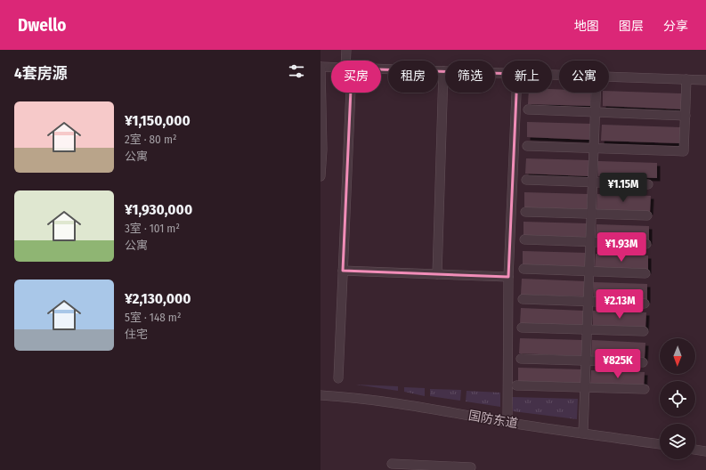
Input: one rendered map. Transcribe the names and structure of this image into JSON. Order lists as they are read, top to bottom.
{
  "streets": {
    "street": ["国防东道"]
  },
  "north": "bottom",
  "page": {
    "header": "Dwello",
    "nav": ["地图", "图层", "分享"],
    "heading": "4套房源",
    "chip": [
      "买房",
      "租房",
      "筛选",
      "新上",
      "公寓"
    ],
    "list": [
      {
        "name": "¥1,150,000",
        "note": "2室 · 80 m² · 公寓"
      },
      {
        "name": "¥1,930,000",
        "note": "3室 · 101 m² · 公寓"
      },
      {
        "name": "¥2,130,000",
        "note": "5室 · 148 m² · 住宅"
      }
    ],
    "price": [
      "¥1.15M",
      "¥1.93M",
      "¥2.13M",
      "¥825K"
    ]
  }
}
